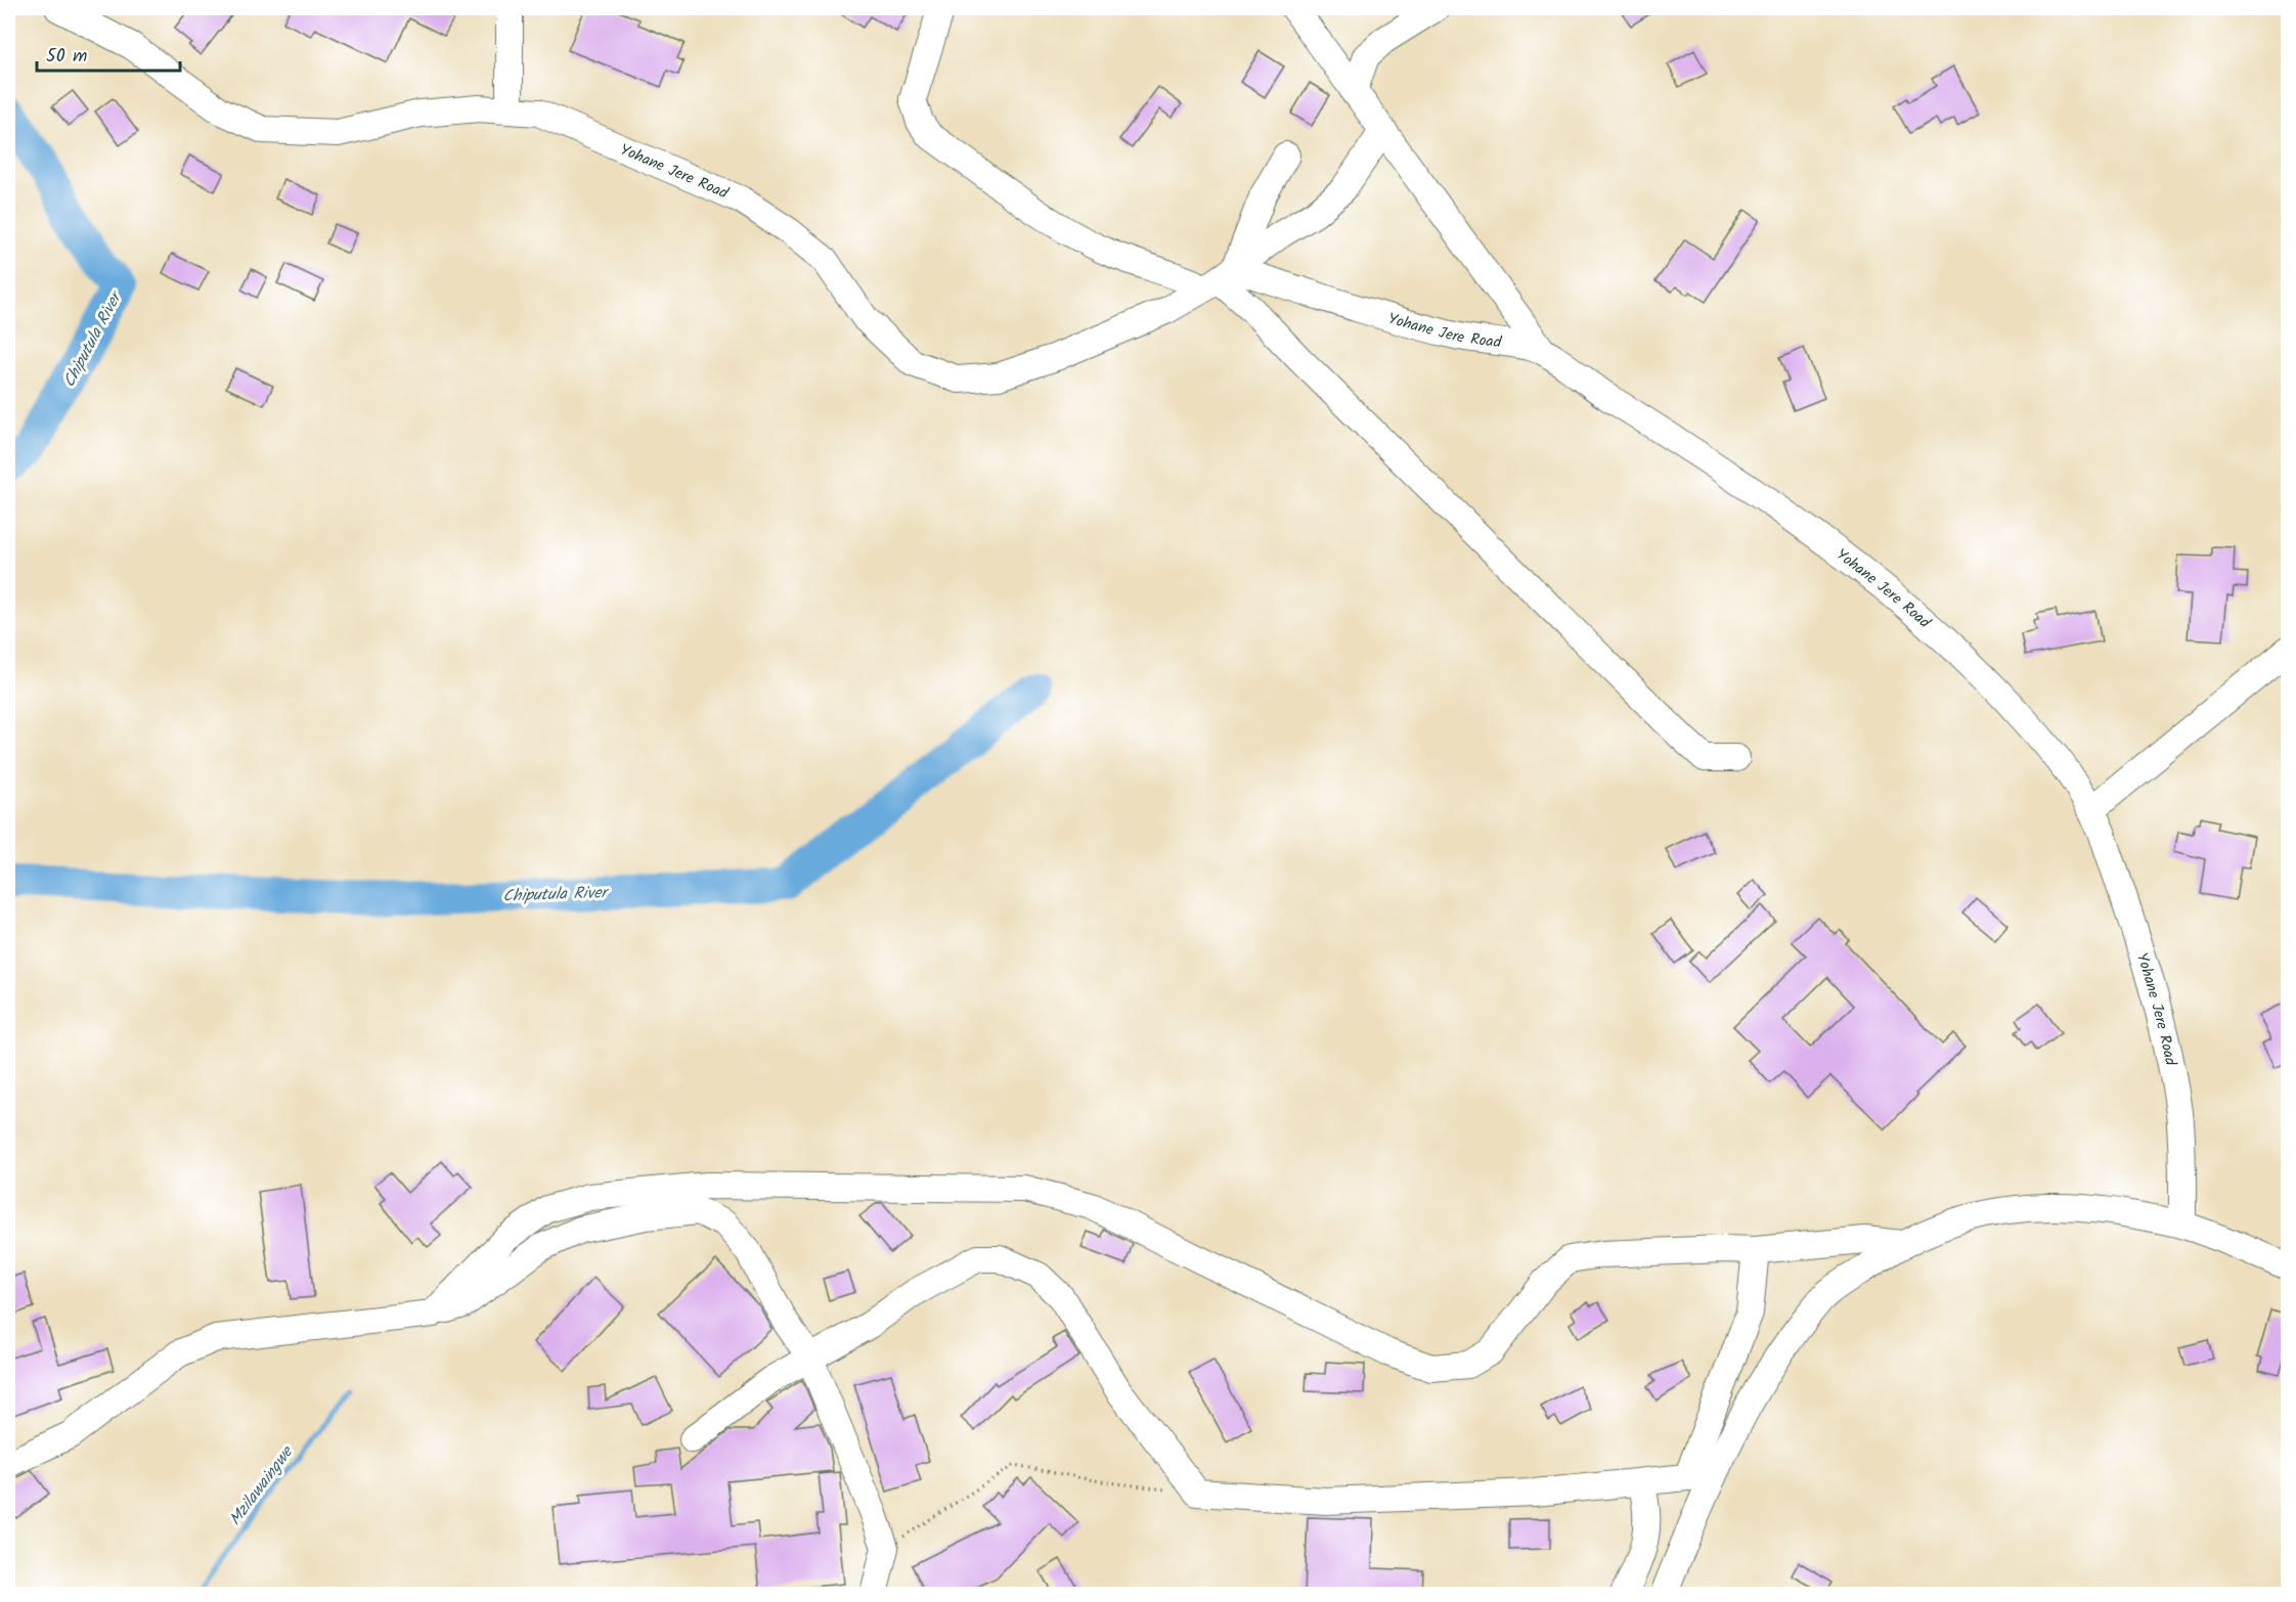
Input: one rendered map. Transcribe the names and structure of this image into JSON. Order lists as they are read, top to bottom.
{
  "streets": {
    "street": ["Yohane Jere Road"]
  },
  "water": ["Chiputula River", "Mzilawaingwe"],
  "scale_bar": "50 m"
}
